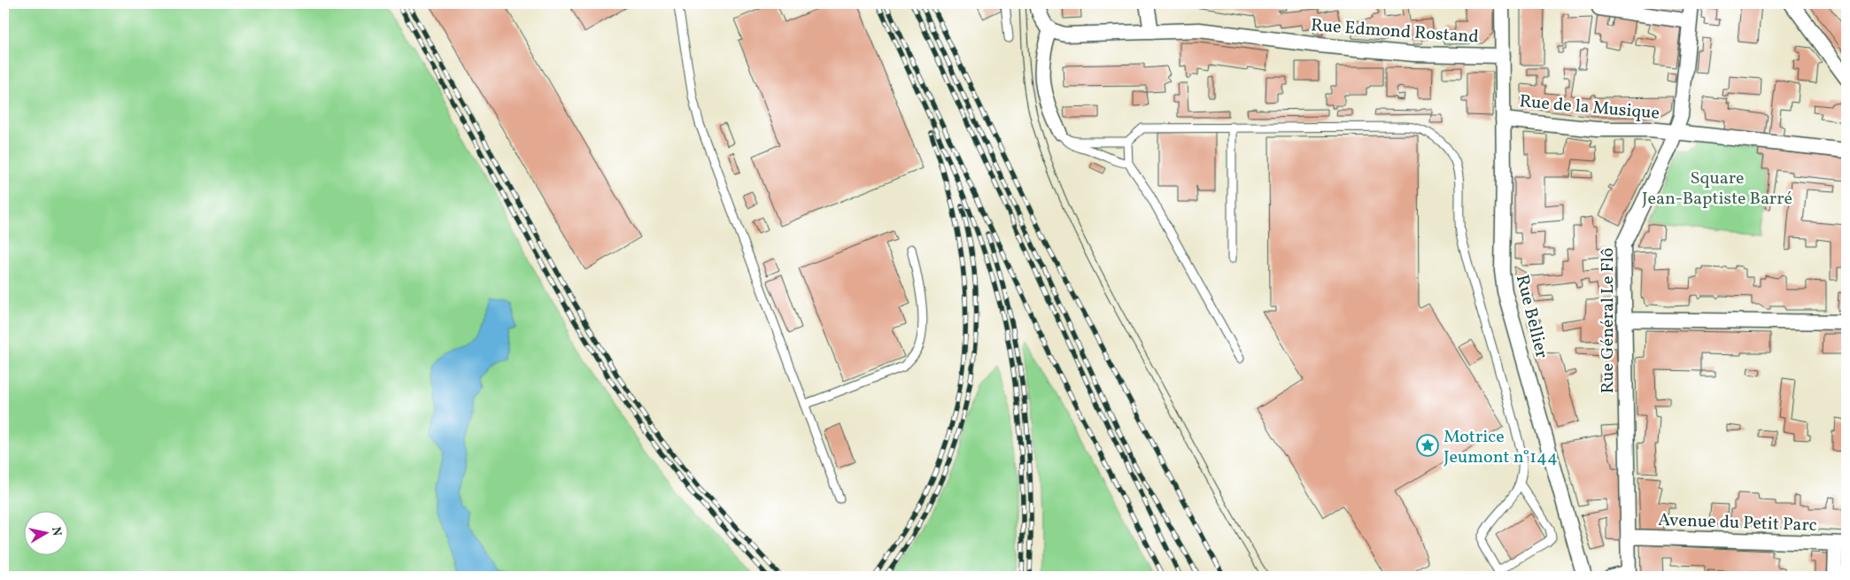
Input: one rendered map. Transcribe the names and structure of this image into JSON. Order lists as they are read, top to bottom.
{
  "streets": {
    "street": [
      "Rue Edmond Rostand",
      "Rue de la Musique",
      "Rue Bellier",
      "Rue Général Le Flô",
      "Avenue du Petit Parc"
    ]
  },
  "crossings": [
    ["Rue Edmond Rostand", "Rue Bellier"],
    ["Rue de la Musique", "Rue Bellier"],
    ["Rue de la Musique", "Rue Général Le Flô"],
    ["Rue Général Le Flô", "Avenue du Petit Parc"]
  ],
  "parks": ["Square Jean-Baptiste Barré"],
  "places": {
    "place": ["Motrice Jeumont n°144"]
  },
  "north": "right"
}
